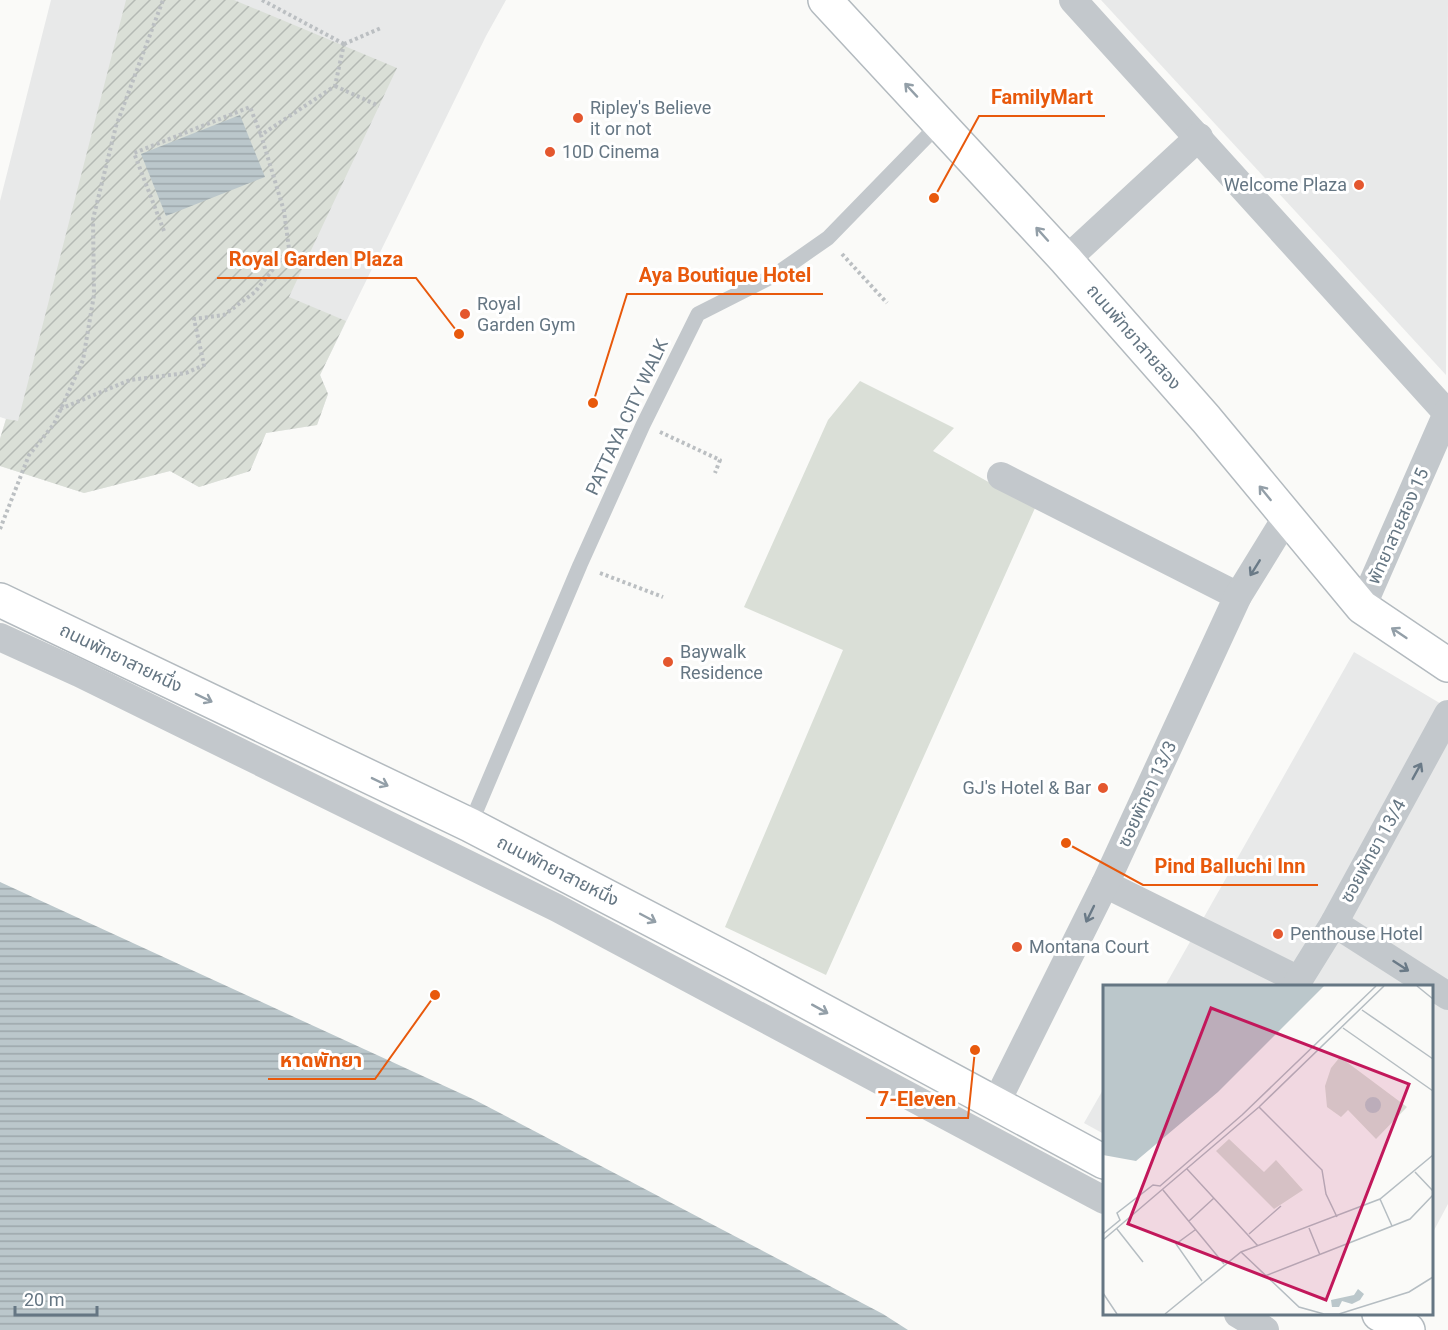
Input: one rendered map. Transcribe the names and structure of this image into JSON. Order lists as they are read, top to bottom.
{
  "streets": {
    "main road": ["ถนนพัทยาสายสอง", "ถนนพัทยาสายหนึ่ง"],
    "street": ["พัทยาสายสอง 15", "ซอยพัทยา 13/3", "ซอยพัทยา 13/4"],
    "lane": ["PATTAYA CITY WALK"]
  },
  "crossings": [
    ["ถนนพัทยาสายสอง", "PATTAYA CITY WALK"],
    ["ถนนพัทยาสายสอง", "พัทยาสายสอง 15"],
    ["ถนนพัทยาสายสอง", "ซอยพัทยา 13/3"],
    ["PATTAYA CITY WALK", "ถนนพัทยาสายหนึ่ง"],
    ["ถนนพัทยาสายหนึ่ง", "ซอยพัทยา 13/3"]
  ],
  "one_way": [
    "ถนนพัทยาสายสอง",
    "ถนนพัทยาสายหนึ่ง",
    "ซอยพัทยา 13/3",
    "ซอยพัทยา 13/4"
  ],
  "places": [
    "Ripley's Believe it or not",
    "10D Cinema",
    "Welcome Plaza",
    "FamilyMart",
    "Royal Garden Gym",
    "Royal Garden Plaza",
    "Aya Boutique Hotel",
    "Baywalk Residence",
    "GJ's Hotel & Bar",
    "Pind Balluchi Inn",
    "Penthouse Hotel",
    "Montana Court",
    "หาดพัทยา",
    "7-Eleven"
  ],
  "scale_bar": "20 m"
}
